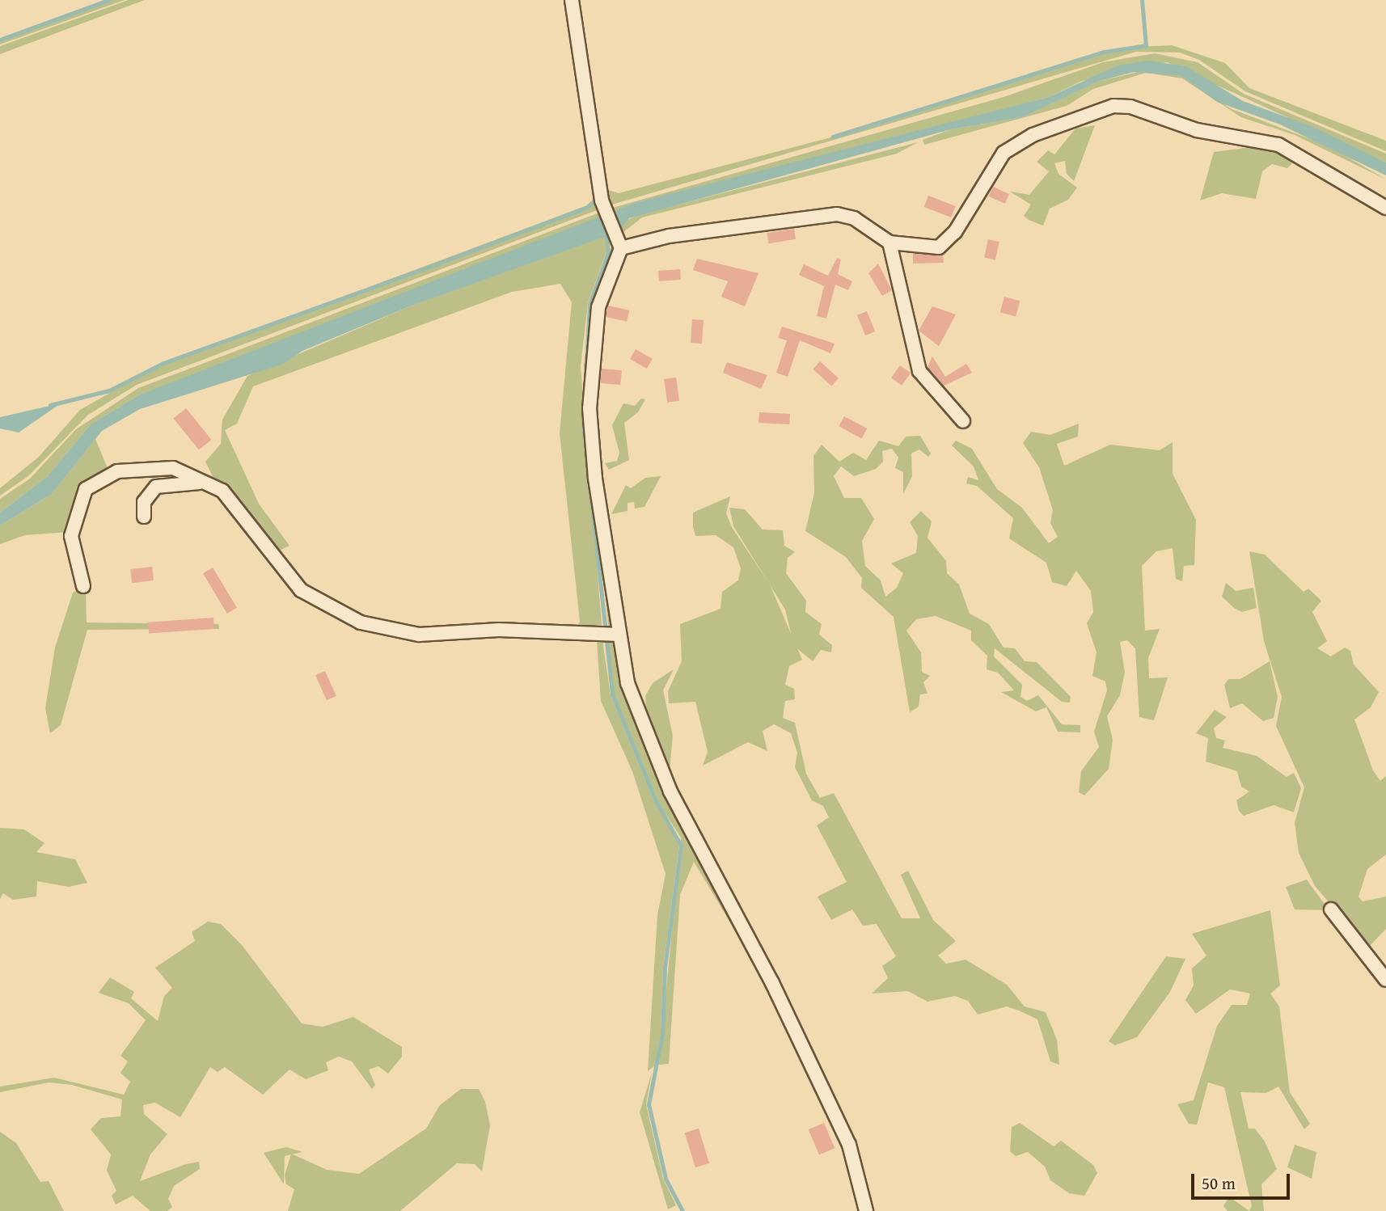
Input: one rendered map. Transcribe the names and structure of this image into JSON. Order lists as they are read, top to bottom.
{
  "scale_bar": "50 m"
}
